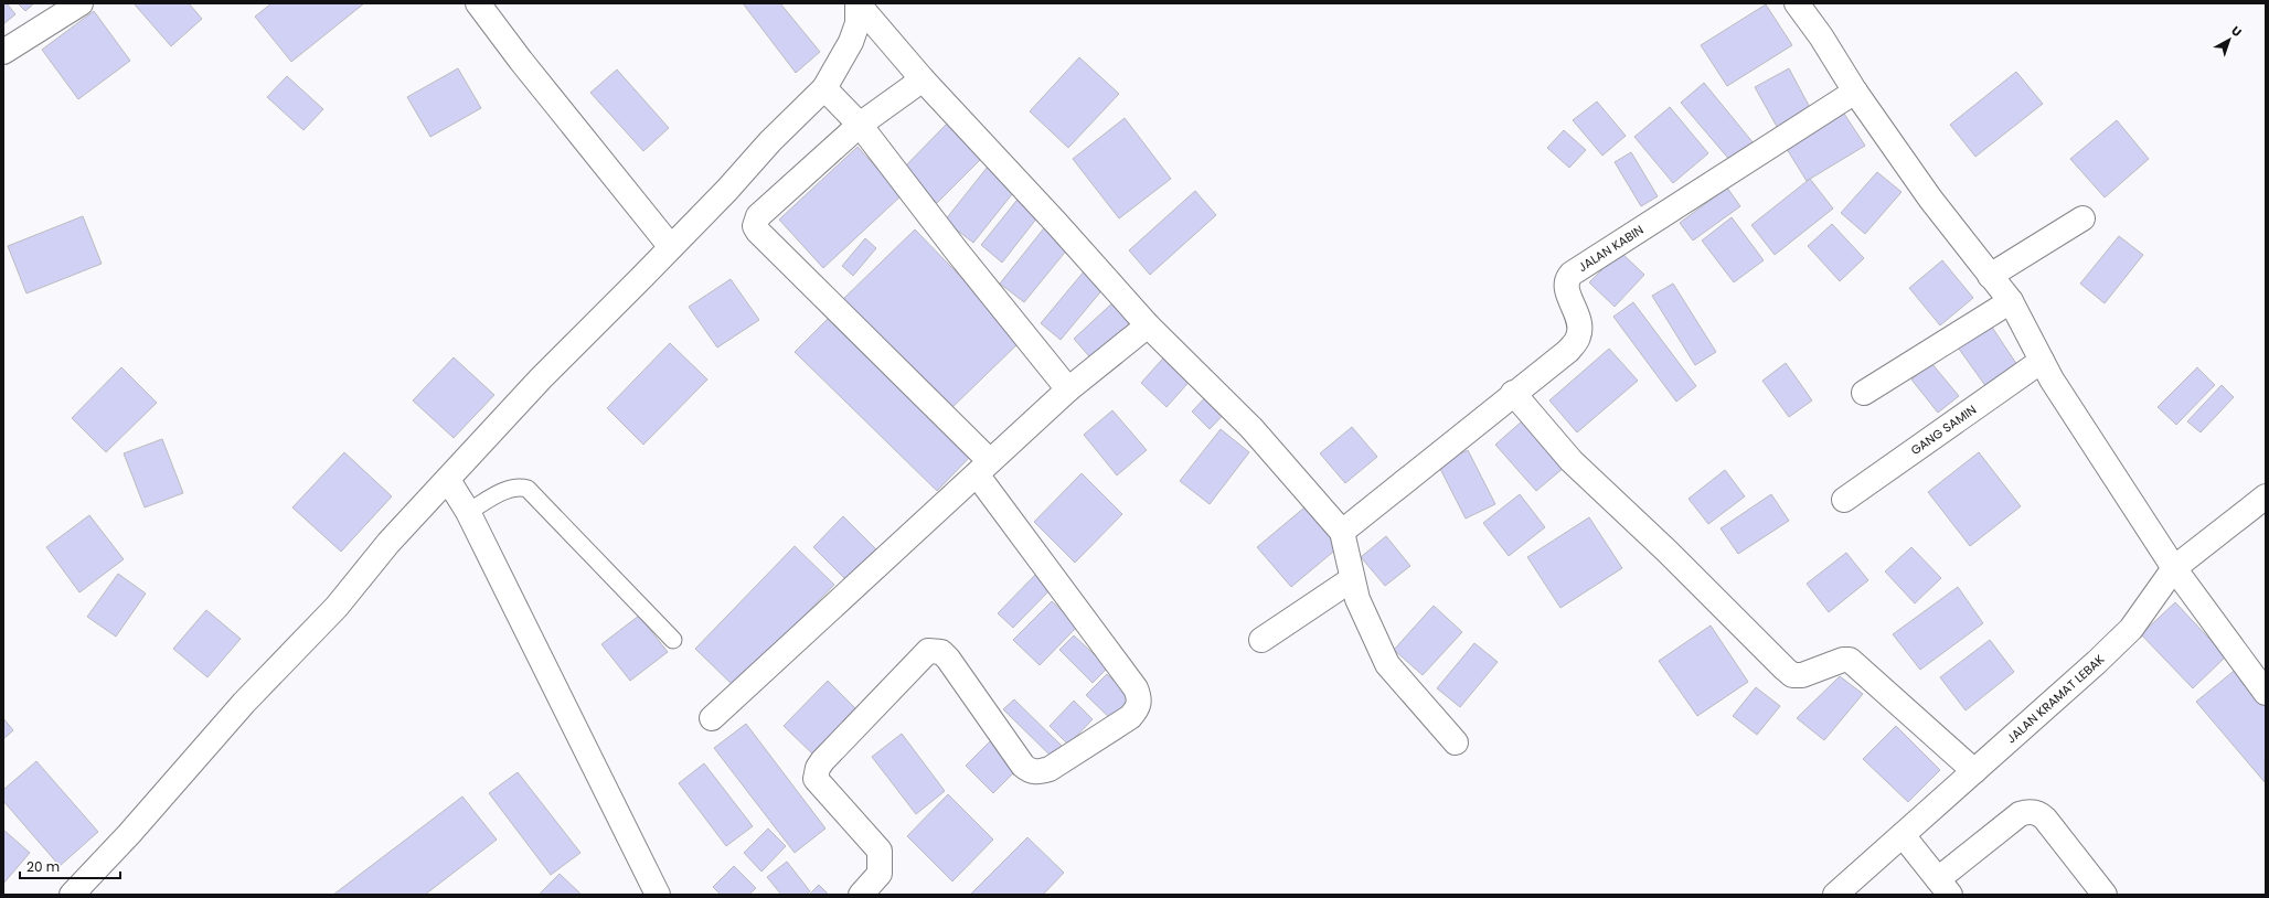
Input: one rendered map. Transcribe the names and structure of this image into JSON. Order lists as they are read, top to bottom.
{
  "streets": {
    "street": ["JALAN KABIN", "GANG SAMIN", "JALAN KRAMAT LEBAK"]
  },
  "scale_bar": "20 m",
  "north": "top right"
}
